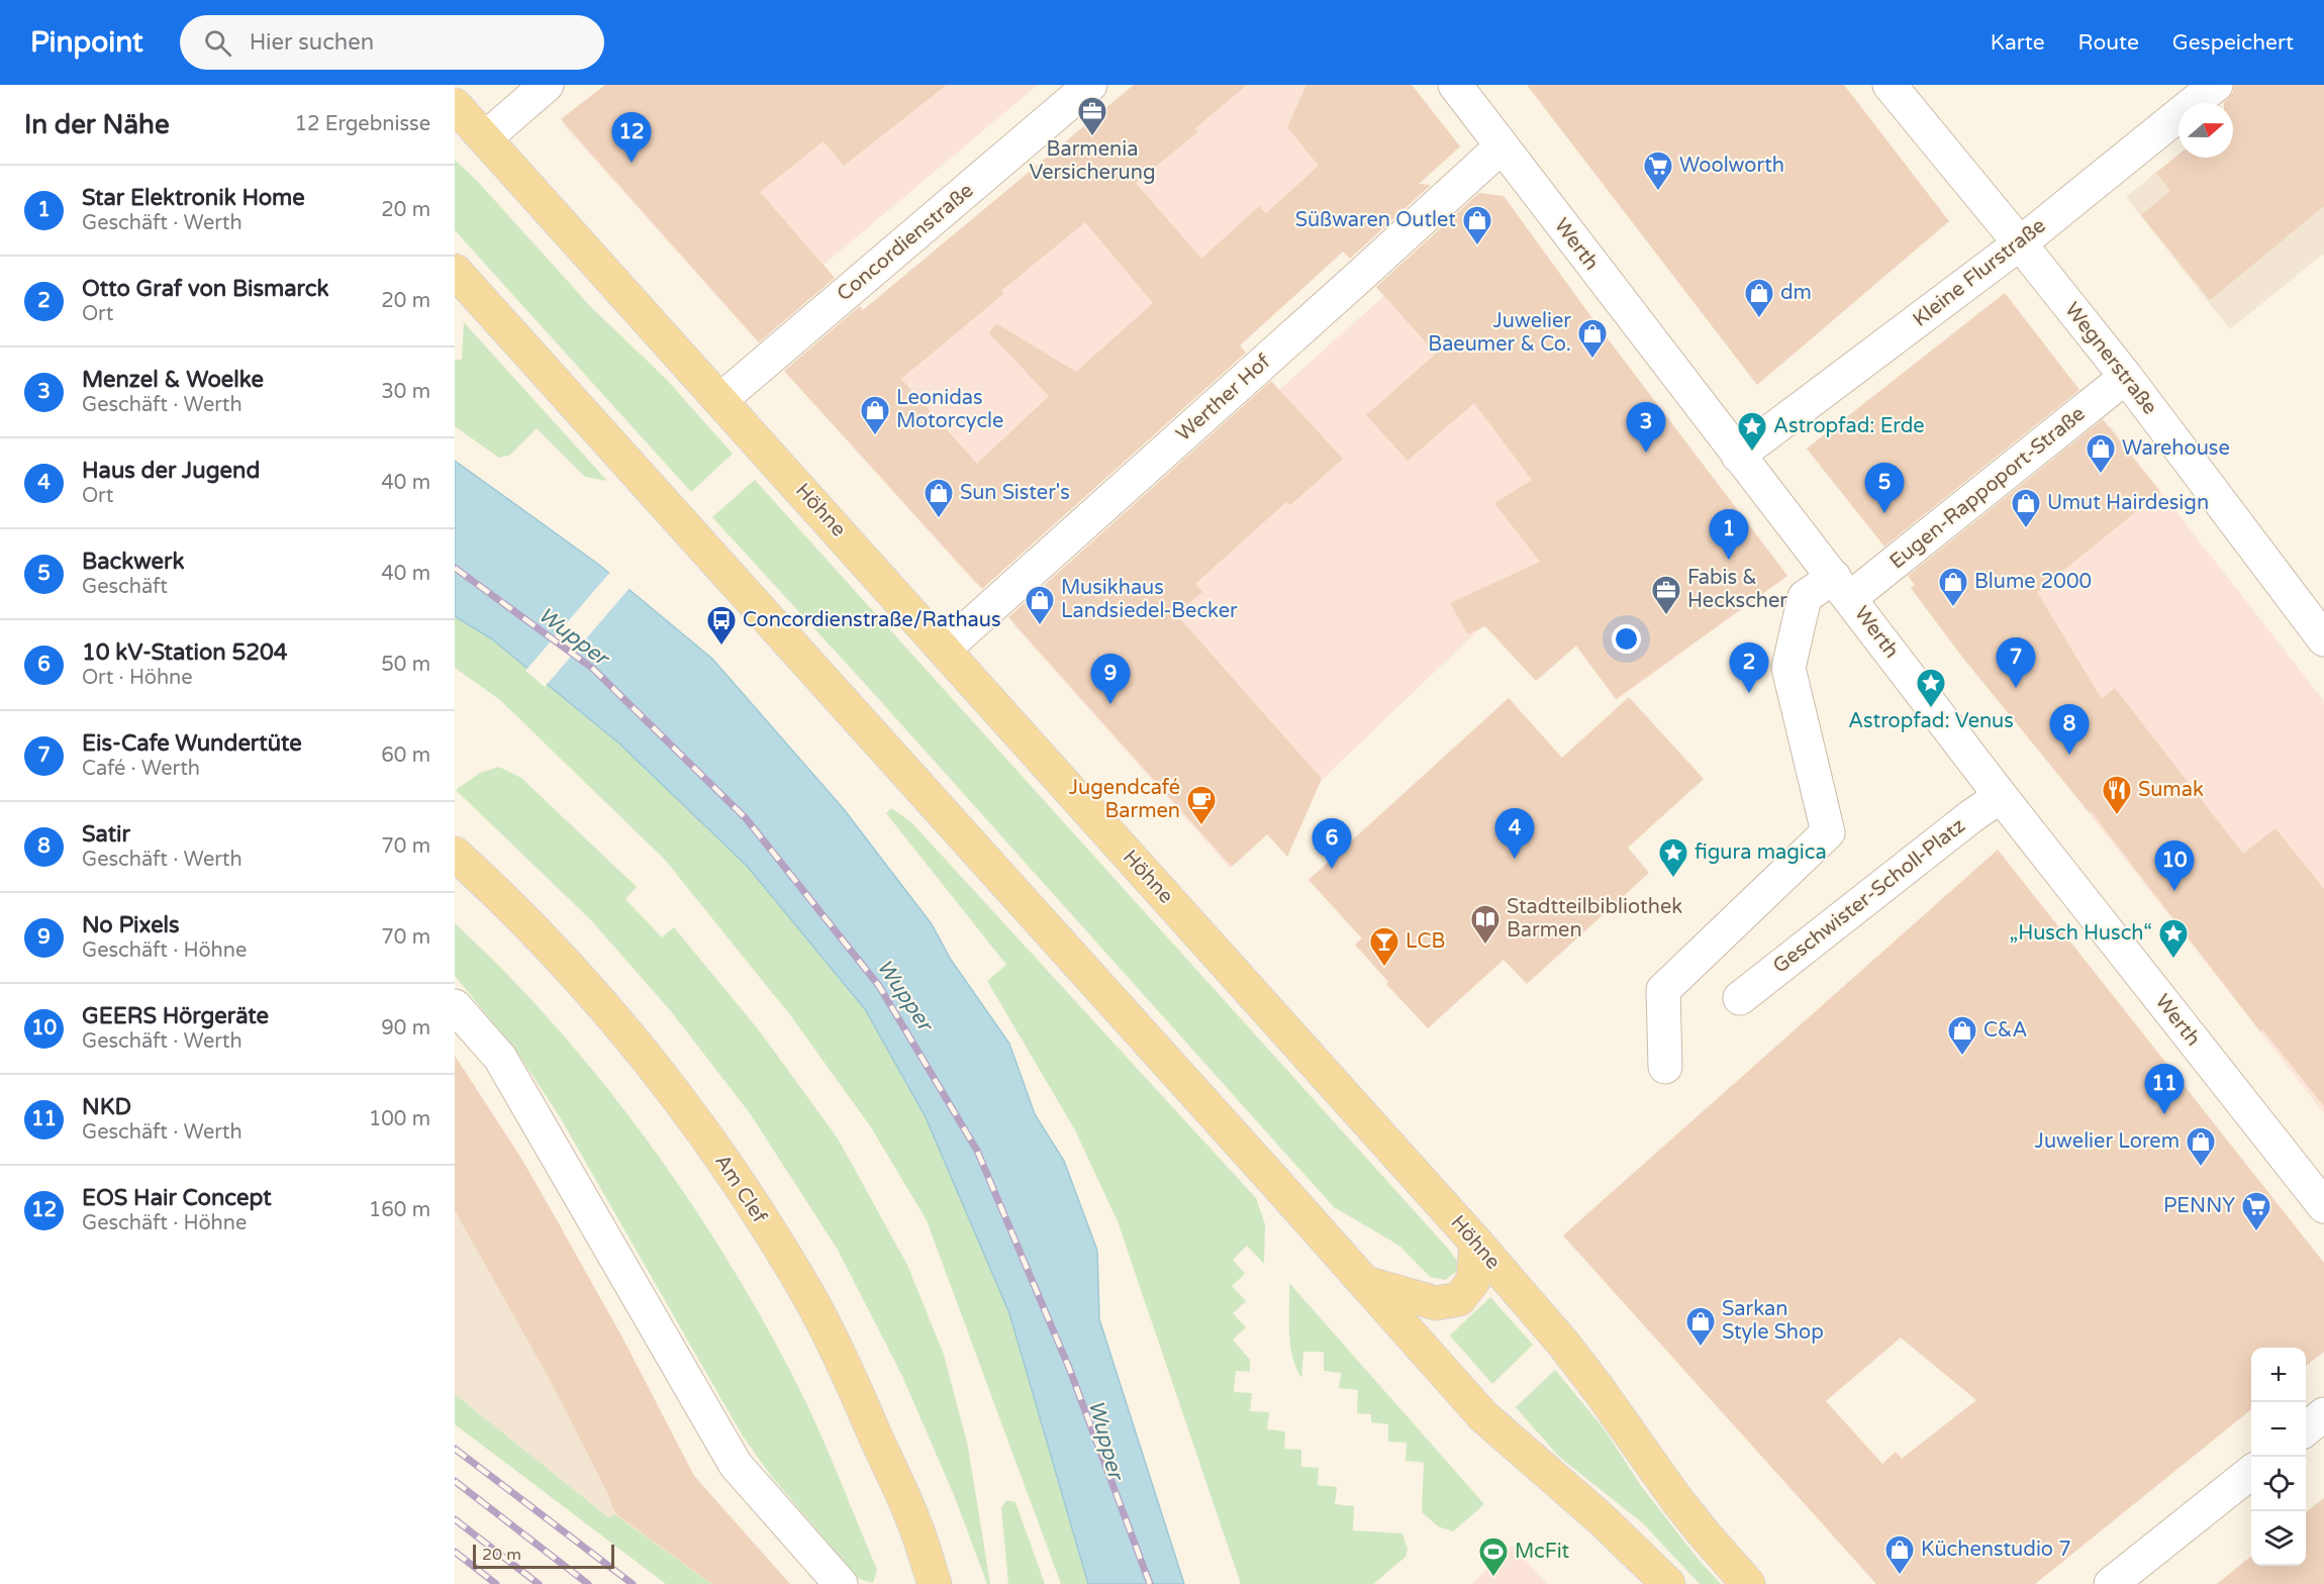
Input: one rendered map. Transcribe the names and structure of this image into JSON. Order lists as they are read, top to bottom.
{
  "streets": {
    "main road": ["Höhne", "Am Clef"],
    "street": [
      "Concordienstraße",
      "Werth",
      "Kleine Flurstraße",
      "Wegnerstraße",
      "Werther Hof",
      "Eugen-Rappoport-Straße",
      "Geschwister-Scholl-Platz"
    ]
  },
  "crossings": [
    ["Concordienstraße", "Höhne"],
    ["Werth", "Kleine Flurstraße"],
    ["Werth", "Werther Hof"],
    ["Werth", "Eugen-Rappoport-Straße"],
    ["Werth", "Geschwister-Scholl-Platz"],
    ["Kleine Flurstraße", "Wegnerstraße"],
    ["Wegnerstraße", "Eugen-Rappoport-Straße"],
    ["Werther Hof", "Höhne"]
  ],
  "water": ["Wupper"],
  "places": {
    "office": ["Barmenia Versicherung", "Fabis & Heckscher"],
    "supermarket": ["Woolworth", "PENNY"],
    "shop": [
      "Süßwaren Outlet",
      "dm",
      "Juwelier Baeumer & Co.",
      "Leonidas Motorcycle",
      "Warehouse",
      "Sun Sister's",
      "Umut Hairdesign",
      "Blume 2000",
      "Musikhaus Landsiedel-Becker",
      "C&A",
      "Juwelier Lorem",
      "Sarkan Style Shop",
      "Küchenstudio 7"
    ],
    "place": [
      "Astropfad: Erde",
      "Astropfad: Venus",
      "figura magica",
      "„Husch Husch“"
    ],
    "bus stop": ["Concordienstraße/Rathaus"],
    "restaurant": ["Sumak"],
    "cafe": ["Jugendcafé Barmen"],
    "library": ["Stadtteilbibliothek Barmen"],
    "bar": ["LCB"],
    "sports": ["McFit"]
  },
  "scale_bar": "20 m",
  "north": "right",
  "page": {
    "header": "Pinpoint",
    "search": "Hier suchen",
    "nav": ["Karte", "Route", "Gespeichert"],
    "heading": ["In der Nähe", "12 Ergebnisse"],
    "pins": [
      "12",
      "3",
      "5",
      "1",
      "7",
      "2",
      "9",
      "8",
      "4",
      "6",
      "10",
      "11"
    ],
    "list": [
      {
        "mark": "1",
        "name": "Star Elektronik Home",
        "note": "Geschäft · Werth",
        "value": "20 m"
      },
      {
        "mark": "2",
        "name": "Otto Graf von Bismarck",
        "note": "Ort",
        "value": "20 m"
      },
      {
        "mark": "3",
        "name": "Menzel & Woelke",
        "note": "Geschäft · Werth",
        "value": "30 m"
      },
      {
        "mark": "4",
        "name": "Haus der Jugend",
        "note": "Ort",
        "value": "40 m"
      },
      {
        "mark": "5",
        "name": "Backwerk",
        "note": "Geschäft",
        "value": "40 m"
      },
      {
        "mark": "6",
        "name": "10 kV-Station 5204",
        "note": "Ort · Höhne",
        "value": "50 m"
      },
      {
        "mark": "7",
        "name": "Eis-Cafe Wundertüte",
        "note": "Café · Werth",
        "value": "60 m"
      },
      {
        "mark": "8",
        "name": "Satir",
        "note": "Geschäft · Werth",
        "value": "70 m"
      },
      {
        "mark": "9",
        "name": "No Pixels",
        "note": "Geschäft · Höhne",
        "value": "70 m"
      },
      {
        "mark": "10",
        "name": "GEERS Hörgeräte",
        "note": "Geschäft · Werth",
        "value": "90 m"
      },
      {
        "mark": "11",
        "name": "NKD",
        "note": "Geschäft · Werth",
        "value": "100 m"
      },
      {
        "mark": "12",
        "name": "EOS Hair Concept",
        "note": "Geschäft · Höhne",
        "value": "160 m"
      }
    ],
    "map_buttons": ["+", "−"],
    "scale": "20 m"
  }
}
